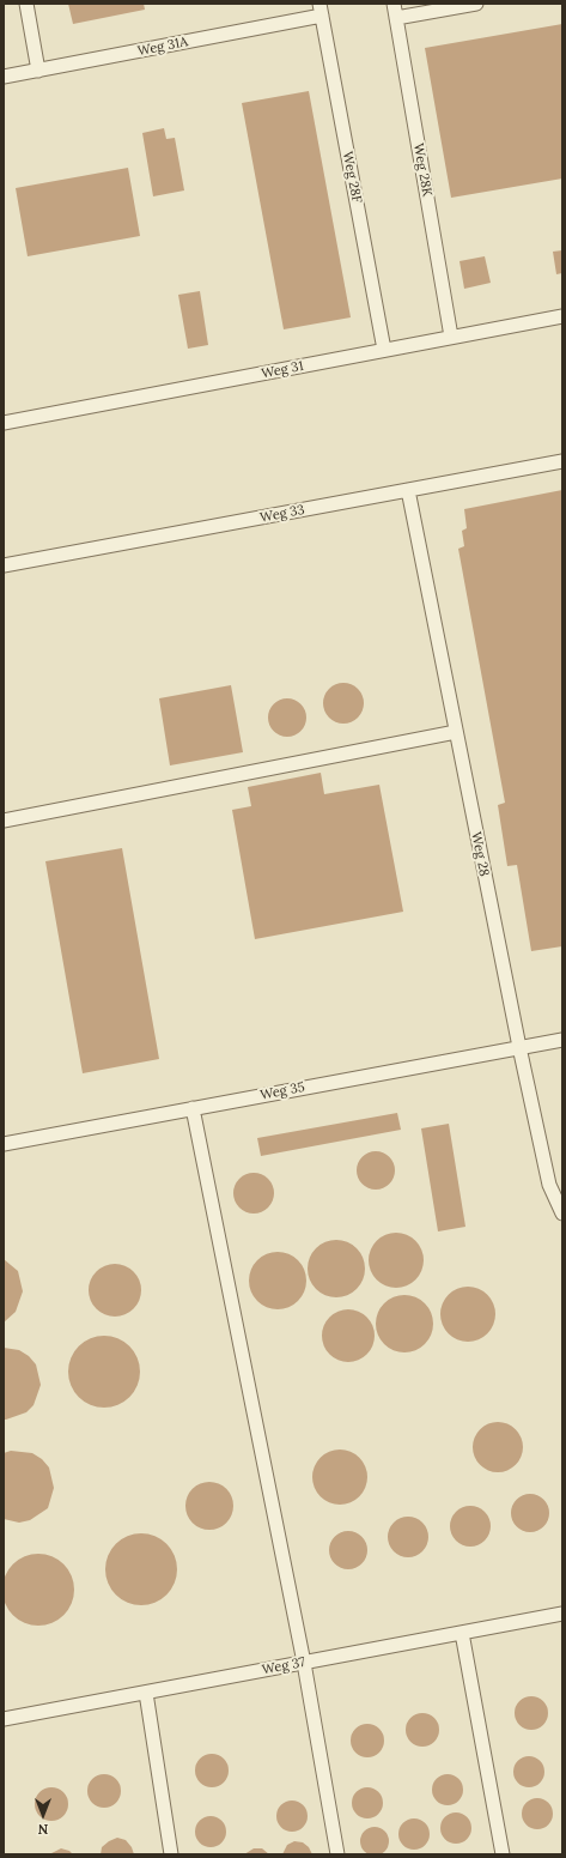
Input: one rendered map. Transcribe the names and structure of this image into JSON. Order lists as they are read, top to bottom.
{
  "streets": {
    "lane": [
      "Weg 31A",
      "Weg 28K",
      "Weg 28F",
      "Weg 31",
      "Weg 33",
      "Weg 28",
      "Weg 35",
      "Weg 37"
    ]
  },
  "crossings": [
    ["Weg 31A", "Weg 28F"],
    ["Weg 28K", "Weg 31"],
    ["Weg 28F", "Weg 31"],
    ["Weg 33", "Weg 28"],
    ["Weg 28", "Weg 35"]
  ],
  "north": "bottom"
}
